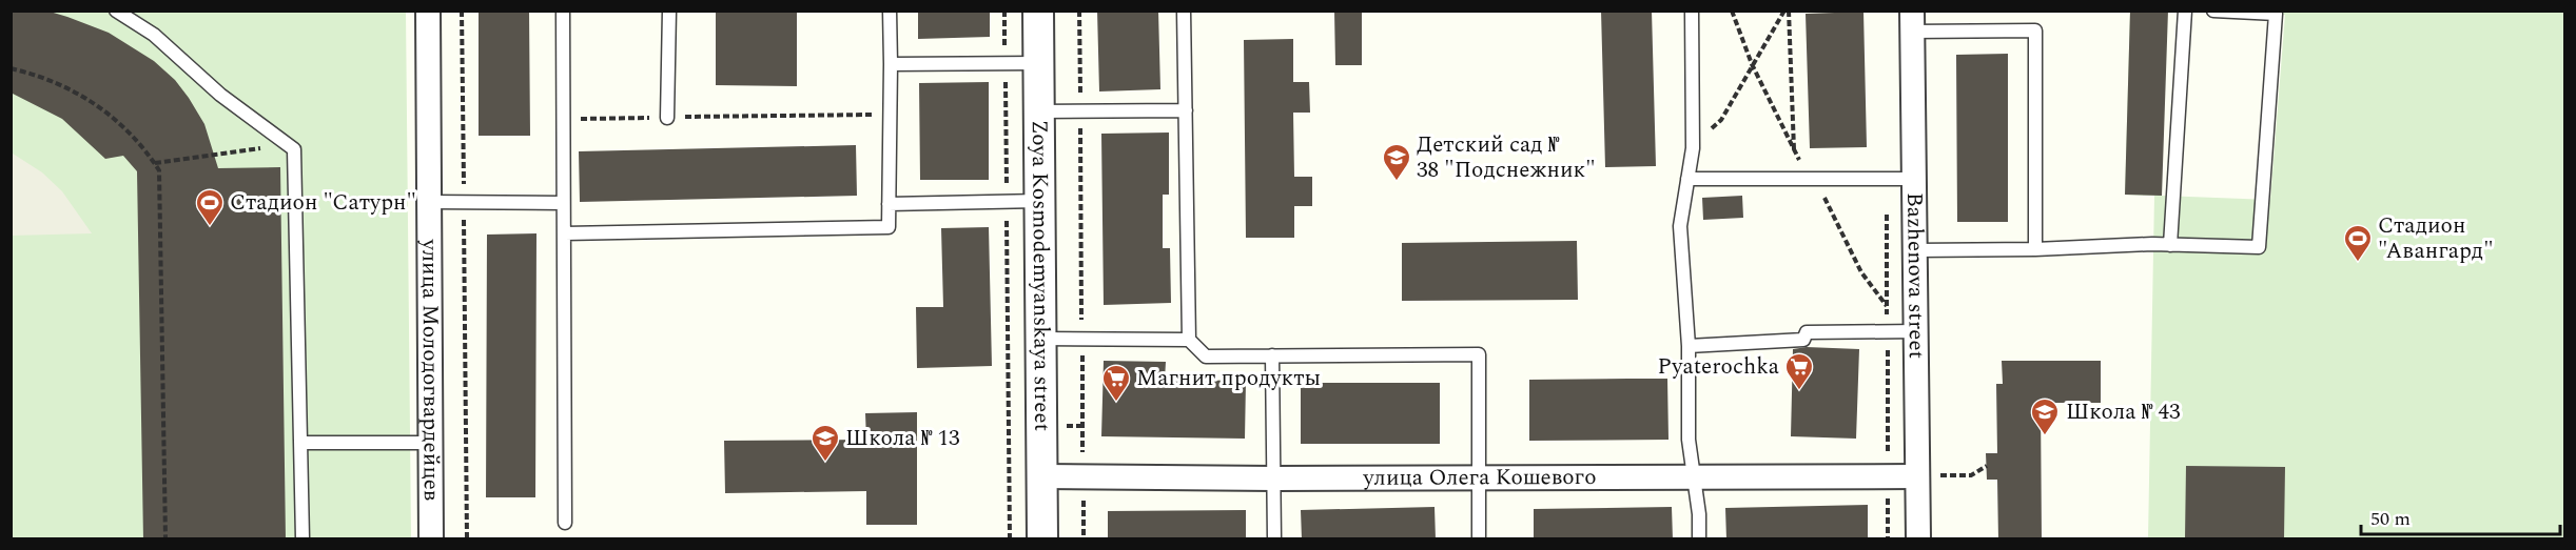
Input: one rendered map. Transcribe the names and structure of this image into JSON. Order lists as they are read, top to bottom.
{
  "streets": {
    "street": [
      "Zoya Kosmodemyanskaya street",
      "Bazhenova street",
      "улица Молодогвардейцев",
      "улица Олега Кошевого"
    ]
  },
  "crossings": [
    ["Zoya Kosmodemyanskaya street", "улица Олега Кошевого"],
    ["Bazhenova street", "улица Олега Кошевого"]
  ],
  "places": {
    "school or university": ["Детский сад № 38 \"Подснежник\"", "Школа № 43", "Школа № 13"],
    "sports": ["Стадион \"Сатурн\"", "Стадион \"Авангард\""],
    "supermarket": ["Pyaterochka", "Магнит продукты"]
  },
  "scale_bar": "50 m"
}
